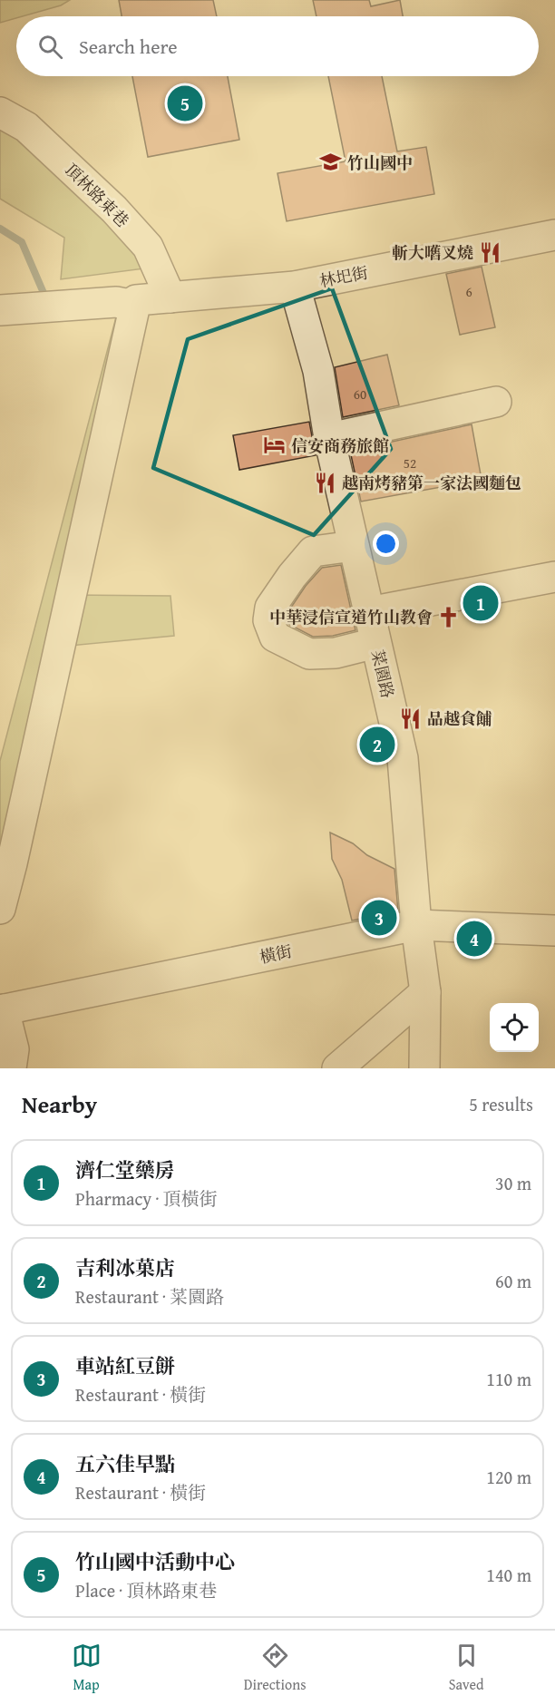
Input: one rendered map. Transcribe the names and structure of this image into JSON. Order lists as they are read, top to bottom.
{
  "streets": {
    "street": [
      "頂林路東巷",
      "林圯街",
      "菜園路",
      "橫街"
    ]
  },
  "crossings": [
    ["頂林路東巷", "林圯街"],
    ["林圯街", "菜園路"],
    ["菜園路", "橫街"]
  ],
  "places": {
    "school or university": ["竹山國中"],
    "restaurant": ["斬大嚿叉燒", "越南烤豬第一家法國麵包", "品越食餔"],
    "hotel": ["信安商務旅館"],
    "church": ["中華浸信宣道竹山教會"]
  },
  "house_numbers": ["6", "60", "52"],
  "page": {
    "search": "Search here",
    "pins": [
      "5",
      "1",
      "2",
      "3",
      "4"
    ],
    "heading": ["Nearby", "5 results"],
    "list": [
      {
        "mark": "1",
        "name": "濟仁堂藥房",
        "note": "Pharmacy · 頂橫街",
        "value": "30 m"
      },
      {
        "mark": "2",
        "name": "吉利冰菓店",
        "note": "Restaurant · 菜園路",
        "value": "60 m"
      },
      {
        "mark": "3",
        "name": "車站紅豆餅",
        "note": "Restaurant · 橫街",
        "value": "110 m"
      },
      {
        "mark": "4",
        "name": "五六佳早點",
        "note": "Restaurant · 橫街",
        "value": "120 m"
      },
      {
        "mark": "5",
        "name": "竹山國中活動中心",
        "note": "Place · 頂林路東巷",
        "value": "140 m"
      }
    ],
    "nav": ["Map", "Directions", "Saved"]
  }
}
